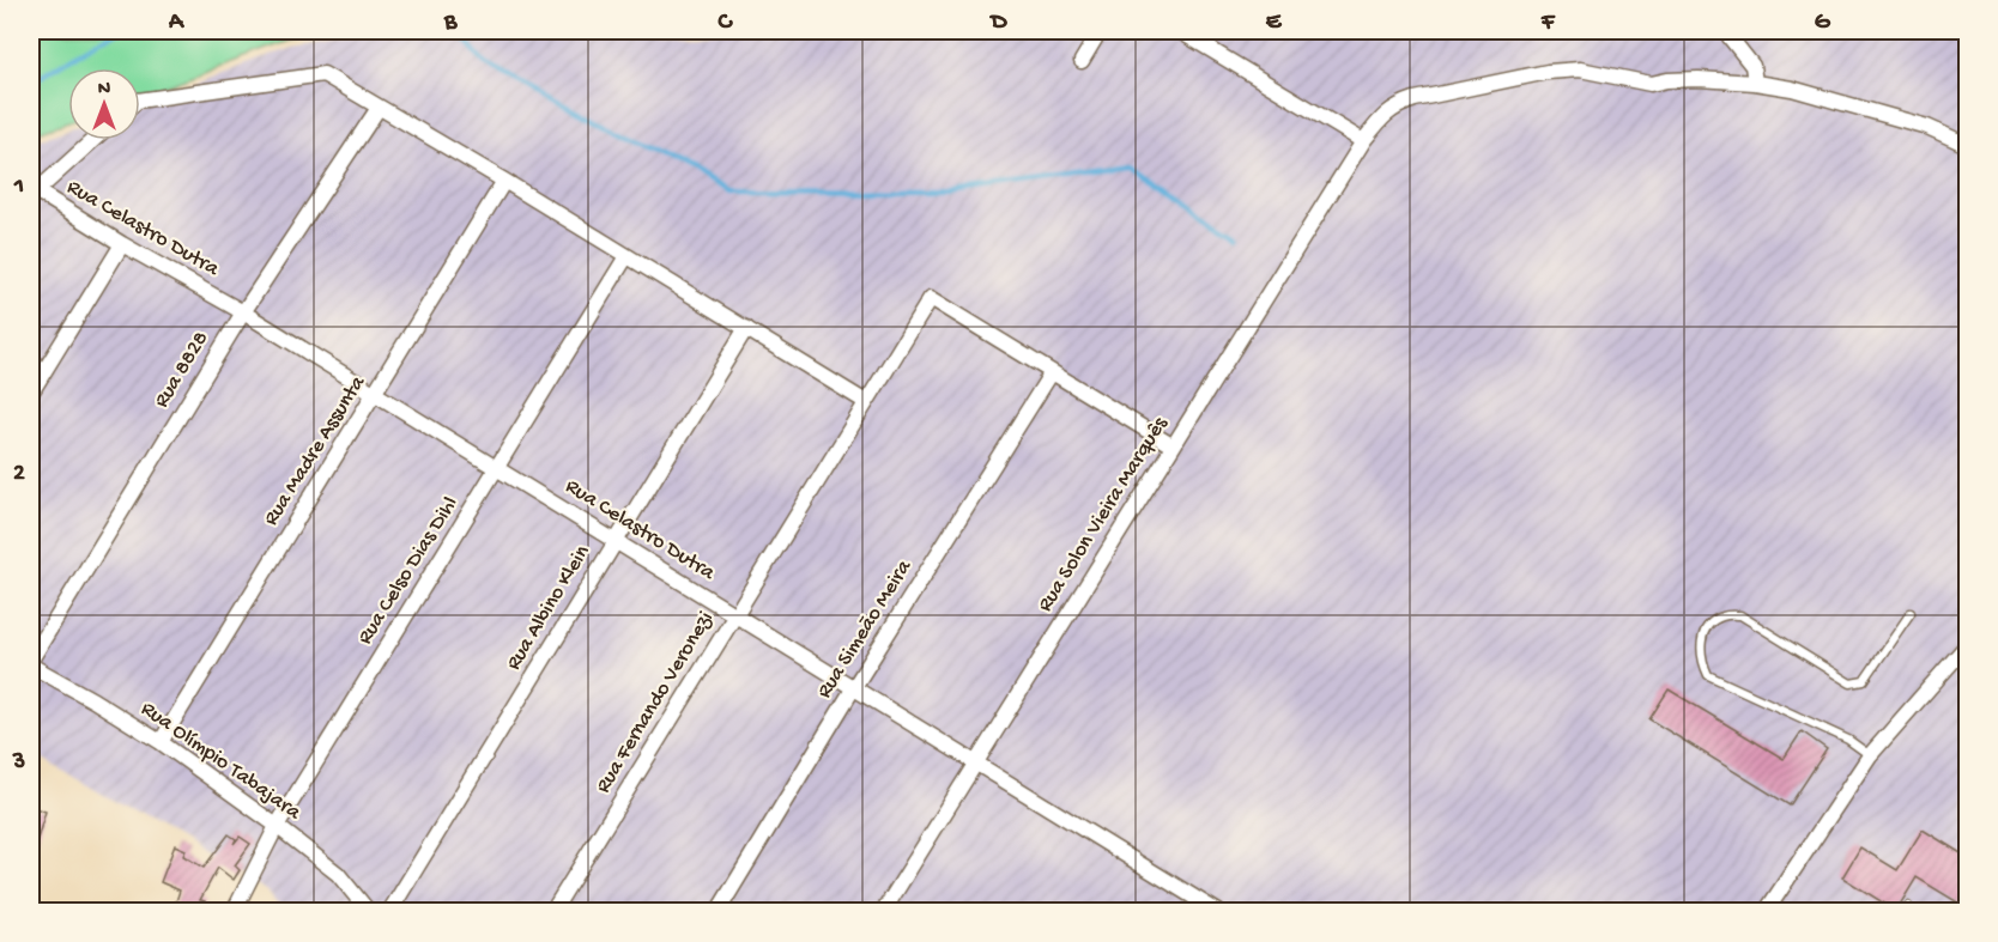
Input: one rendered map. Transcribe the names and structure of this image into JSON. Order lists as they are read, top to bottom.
{
  "streets": {
    "street": [
      "Rua Celastro Dutra",
      "Rua 8828",
      "Rua Madre Assunta",
      "Rua Solon Vieira Marquês",
      "Rua Celso Dias Dihl",
      "Rua Albino Klein",
      "Rua Simeão Meira",
      "Rua Fernando Veronezi",
      "Rua Olímpio Tabajara"
    ]
  },
  "crossings": [
    ["Rua Celastro Dutra", "Rua 8828"],
    ["Rua Celastro Dutra", "Rua Madre Assunta"],
    ["Rua Celastro Dutra", "Rua Solon Vieira Marquês"],
    ["Rua Celastro Dutra", "Rua Celso Dias Dihl"],
    ["Rua Celastro Dutra", "Rua Albino Klein"],
    ["Rua Celastro Dutra", "Rua Simeão Meira"],
    ["Rua Celastro Dutra", "Rua Fernando Veronezi"],
    ["Rua Madre Assunta", "Rua Olímpio Tabajara"],
    ["Rua Celso Dias Dihl", "Rua Olímpio Tabajara"],
    ["Rua Simeão Meira", "Rua Fernando Veronezi"]
  ],
  "north": "top",
  "grid": {
    "columns": [
      "A",
      "B",
      "C",
      "D",
      "E",
      "F",
      "G"
    ],
    "rows": ["1", "2", "3"]
  }
}
